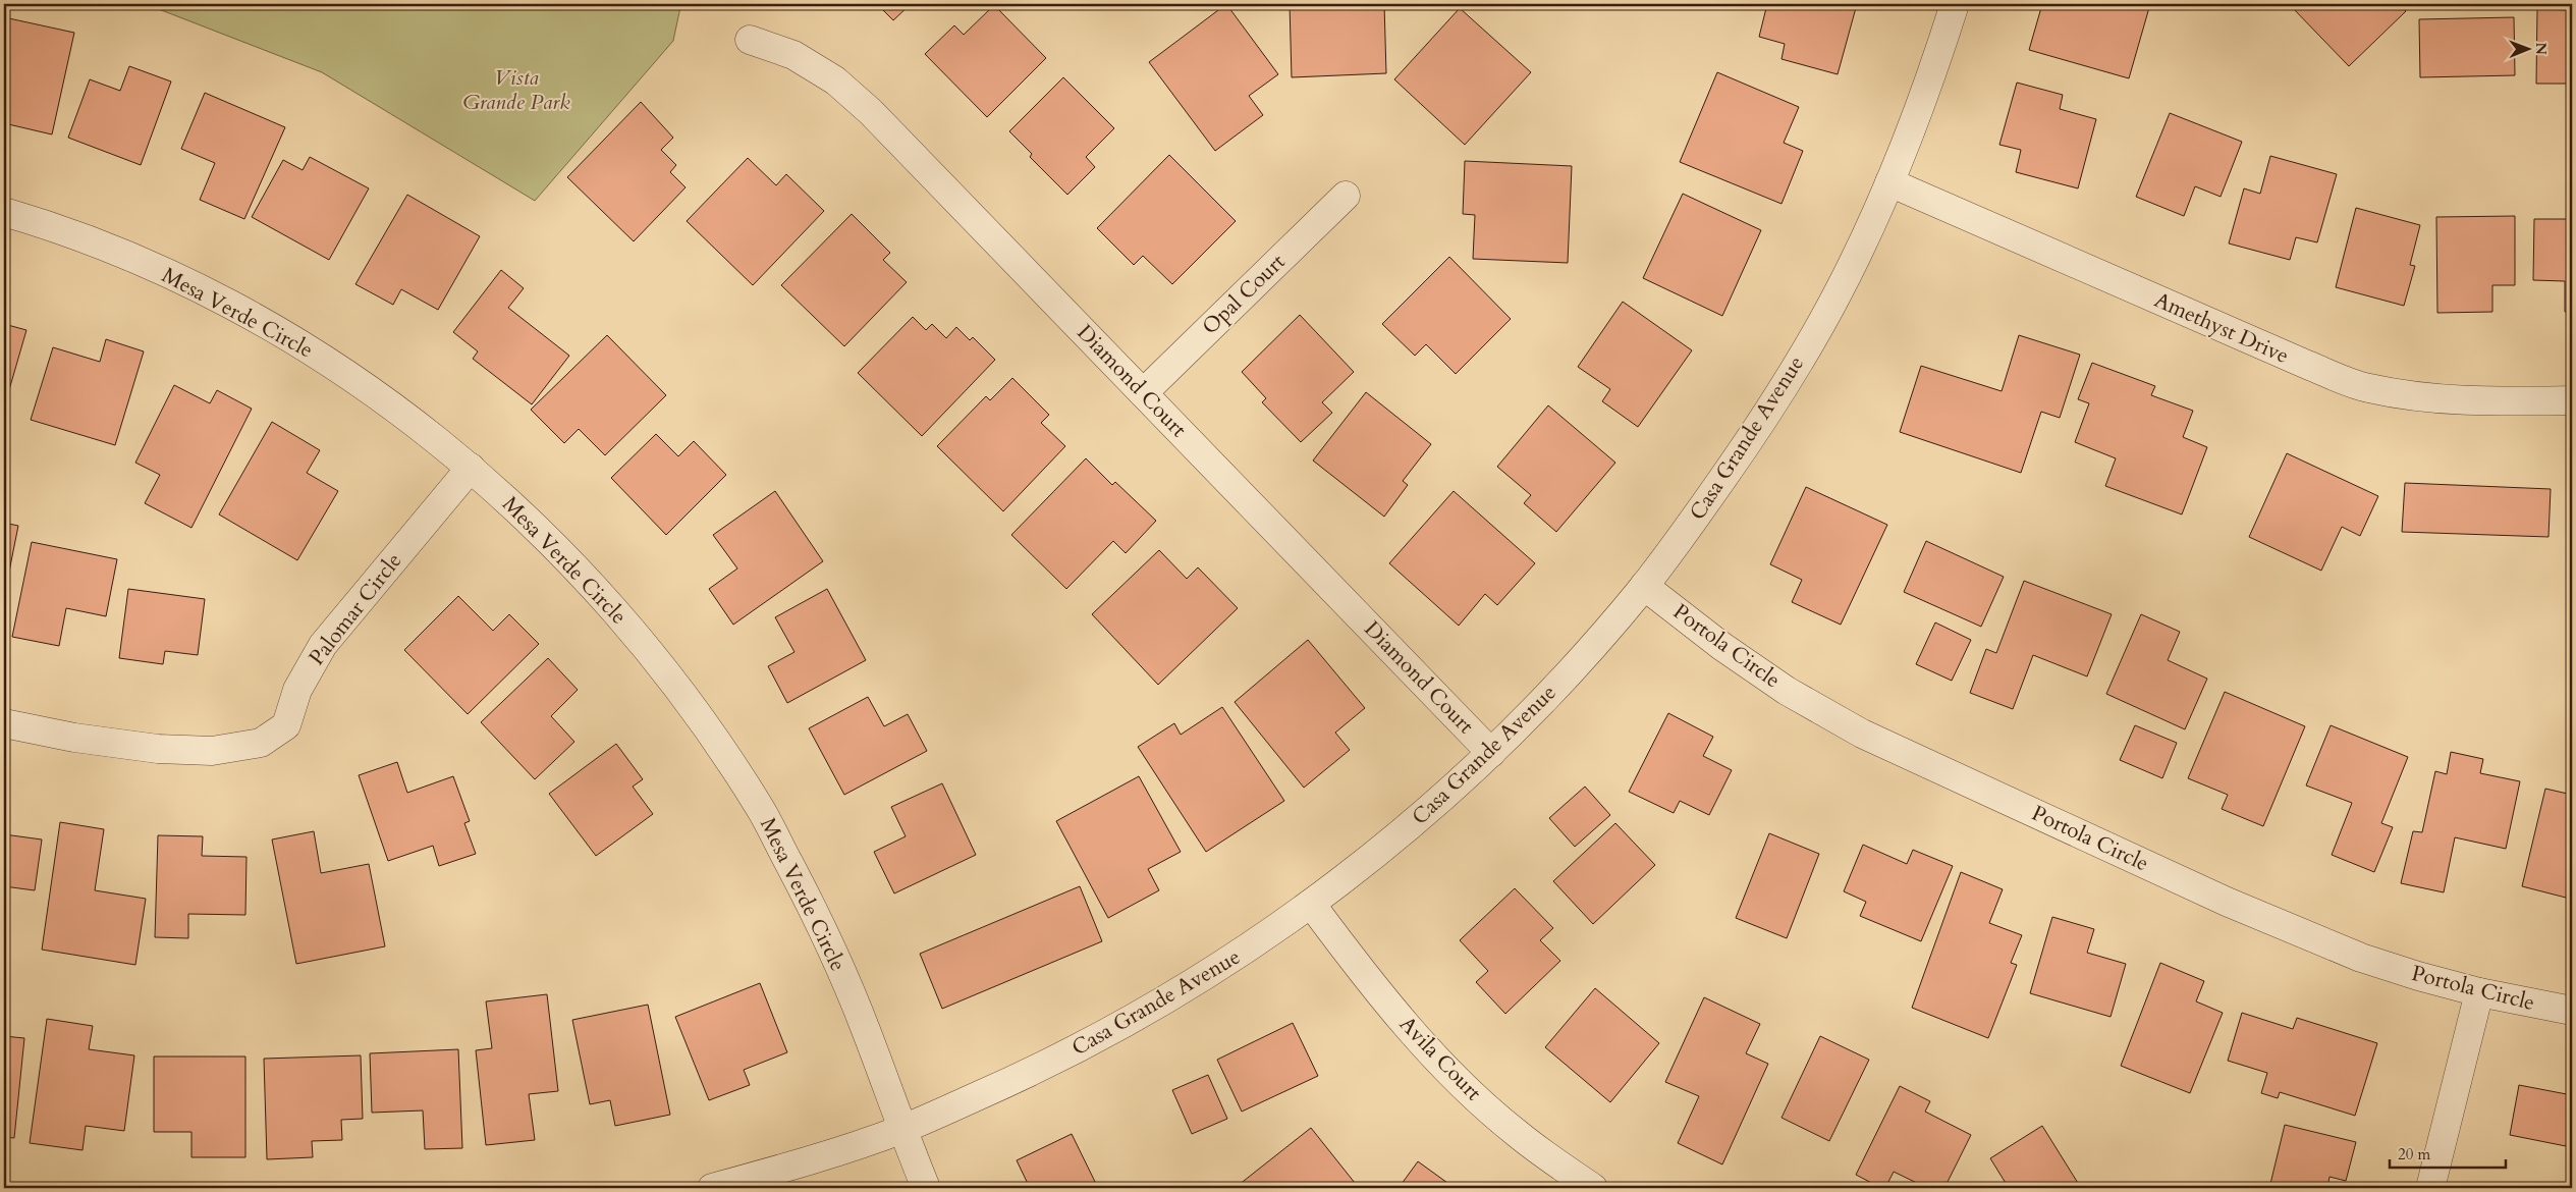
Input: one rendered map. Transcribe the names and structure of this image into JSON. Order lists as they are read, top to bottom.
{
  "streets": {
    "street": [
      "Opal Court",
      "Mesa Verde Circle",
      "Amethyst Drive",
      "Diamond Court",
      "Casa Grande Avenue",
      "Palomar Circle",
      "Portola Circle",
      "Avila Court"
    ]
  },
  "crossings": [
    ["Opal Court", "Diamond Court"],
    ["Mesa Verde Circle", "Casa Grande Avenue"],
    ["Mesa Verde Circle", "Palomar Circle"],
    ["Amethyst Drive", "Casa Grande Avenue"],
    ["Diamond Court", "Casa Grande Avenue"],
    ["Casa Grande Avenue", "Portola Circle"],
    ["Casa Grande Avenue", "Avila Court"]
  ],
  "parks": ["Vista Grande Park"],
  "scale_bar": "20 m",
  "north": "right"
}
